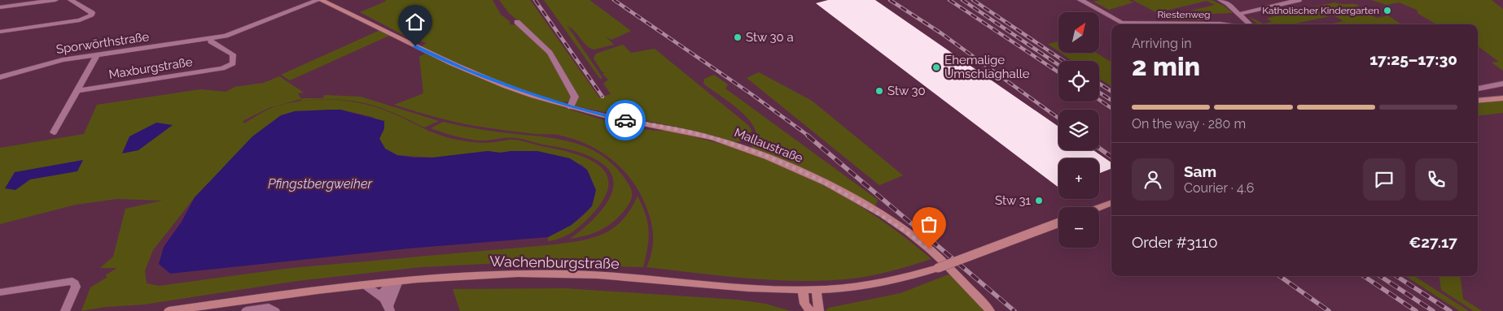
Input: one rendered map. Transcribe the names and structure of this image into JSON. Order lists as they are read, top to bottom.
{
  "streets": {
    "street": [
      "Riestenweg",
      "Sporwörthstraße",
      "Maxburgstraße",
      "Mallaustraße",
      "Wachenburgstraße"
    ]
  },
  "crossings": [
    ["Sporwörthstraße", "Maxburgstraße"],
    ["Sporwörthstraße", "Mallaustraße"]
  ],
  "water": ["Pfingstbergweiher"],
  "places": [
    "Katholischer Kindergarten",
    "Stw 30 a",
    "Ehemalige Umschlaghalle",
    "Stw 30",
    "Stw 31"
  ],
  "north": "top right",
  "page": {
    "map_buttons": ["+", "−"],
    "heading": ["2 min", "Arriving in", "17:25–17:30"],
    "panel": [
      "Sam",
      "Courier · 4.6",
      "Order #3110",
      "€27.17"
    ],
    "bar": "On the way · 280 m"
  }
}
